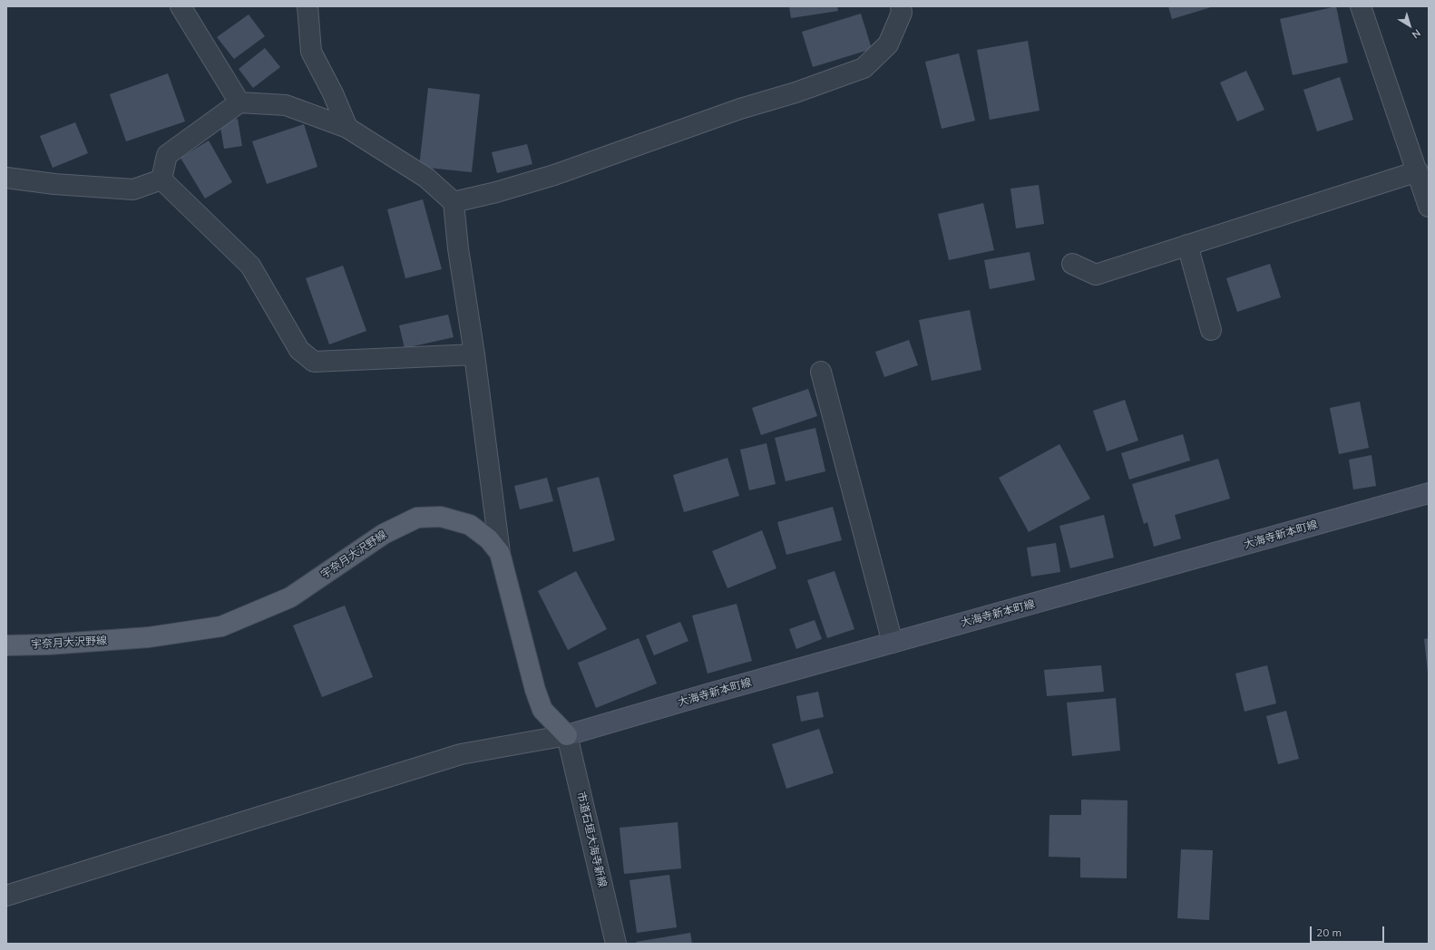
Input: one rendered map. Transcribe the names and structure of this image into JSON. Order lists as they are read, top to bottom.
{
  "streets": {
    "main road": ["大海寺新本町線", "宇奈月大沢野線"],
    "street": ["市道石垣大海寺新線"]
  },
  "crossings": [
    ["大海寺新本町線", "宇奈月大沢野線"],
    ["大海寺新本町線", "市道石垣大海寺新線"],
    ["宇奈月大沢野線", "市道石垣大海寺新線"]
  ],
  "scale_bar": "20 m",
  "north": "bottom right"
}
